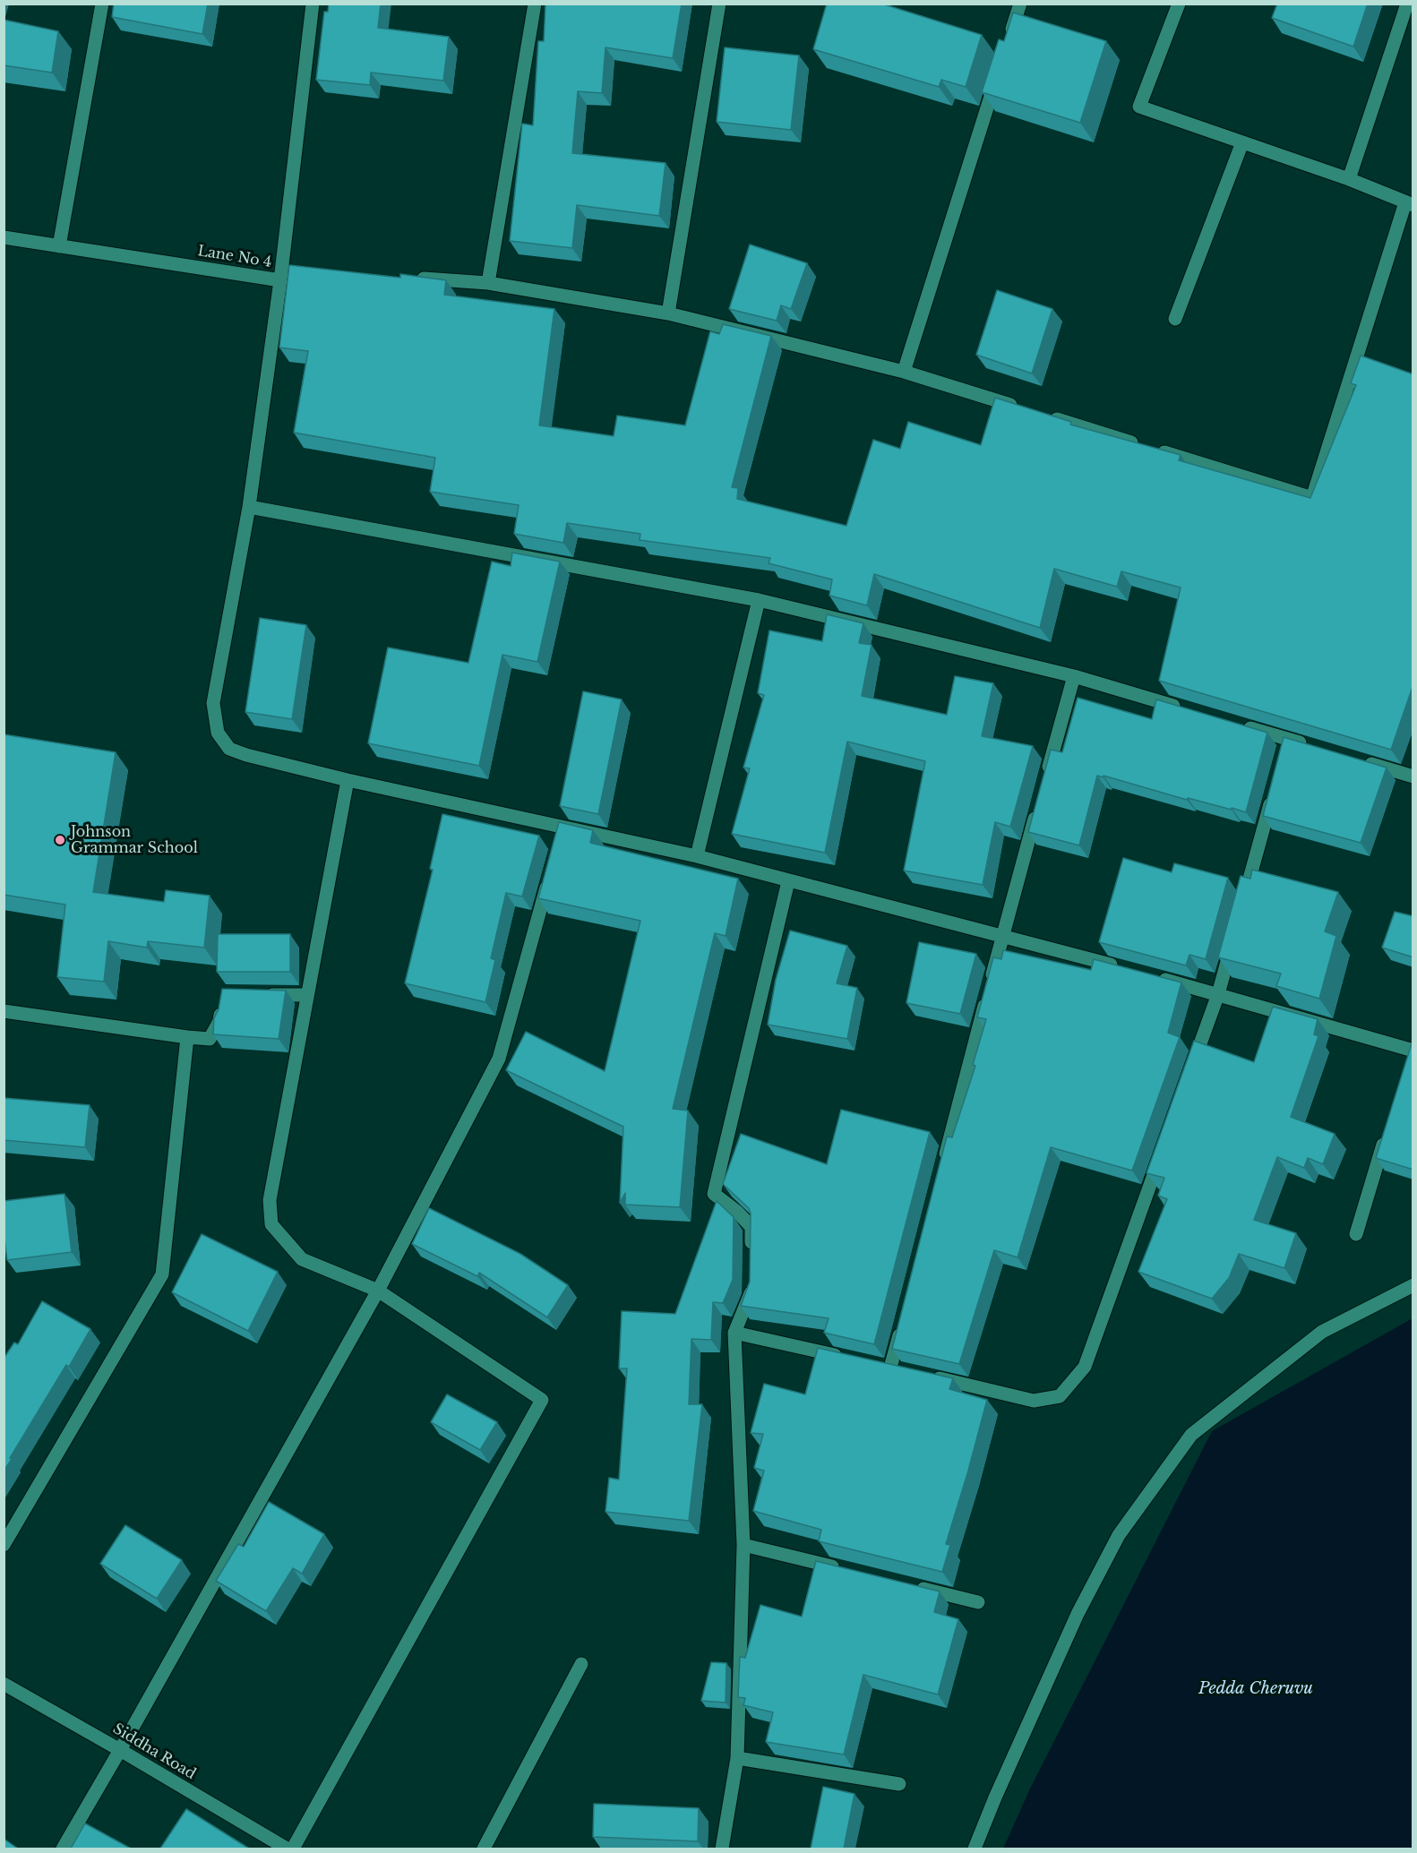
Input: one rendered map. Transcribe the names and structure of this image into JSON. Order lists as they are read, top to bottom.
{
  "streets": {
    "street": ["Lane No 4", "Siddha Road"]
  },
  "water": ["Pedda Cheruvu"],
  "places": ["Johnson Grammar School"]
}
